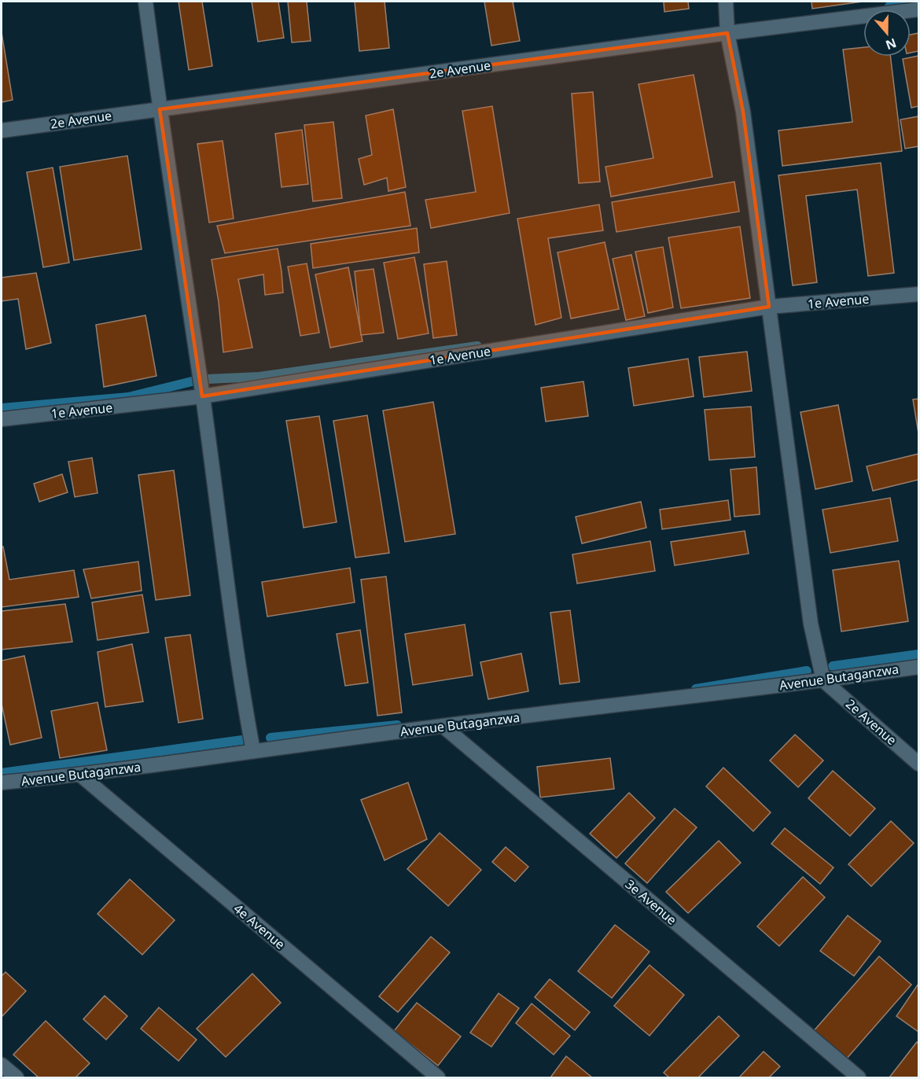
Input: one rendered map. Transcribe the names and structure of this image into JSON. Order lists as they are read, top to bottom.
{
  "streets": {
    "street": [
      "2e Avenue",
      "1e Avenue",
      "Avenue Butaganzwa",
      "3e Avenue",
      "4e Avenue"
    ]
  },
  "crossings": [
    ["2e Avenue", "Avenue Butaganzwa"],
    ["Avenue Butaganzwa", "3e Avenue"],
    ["Avenue Butaganzwa", "4e Avenue"]
  ],
  "north": "bottom"
}
